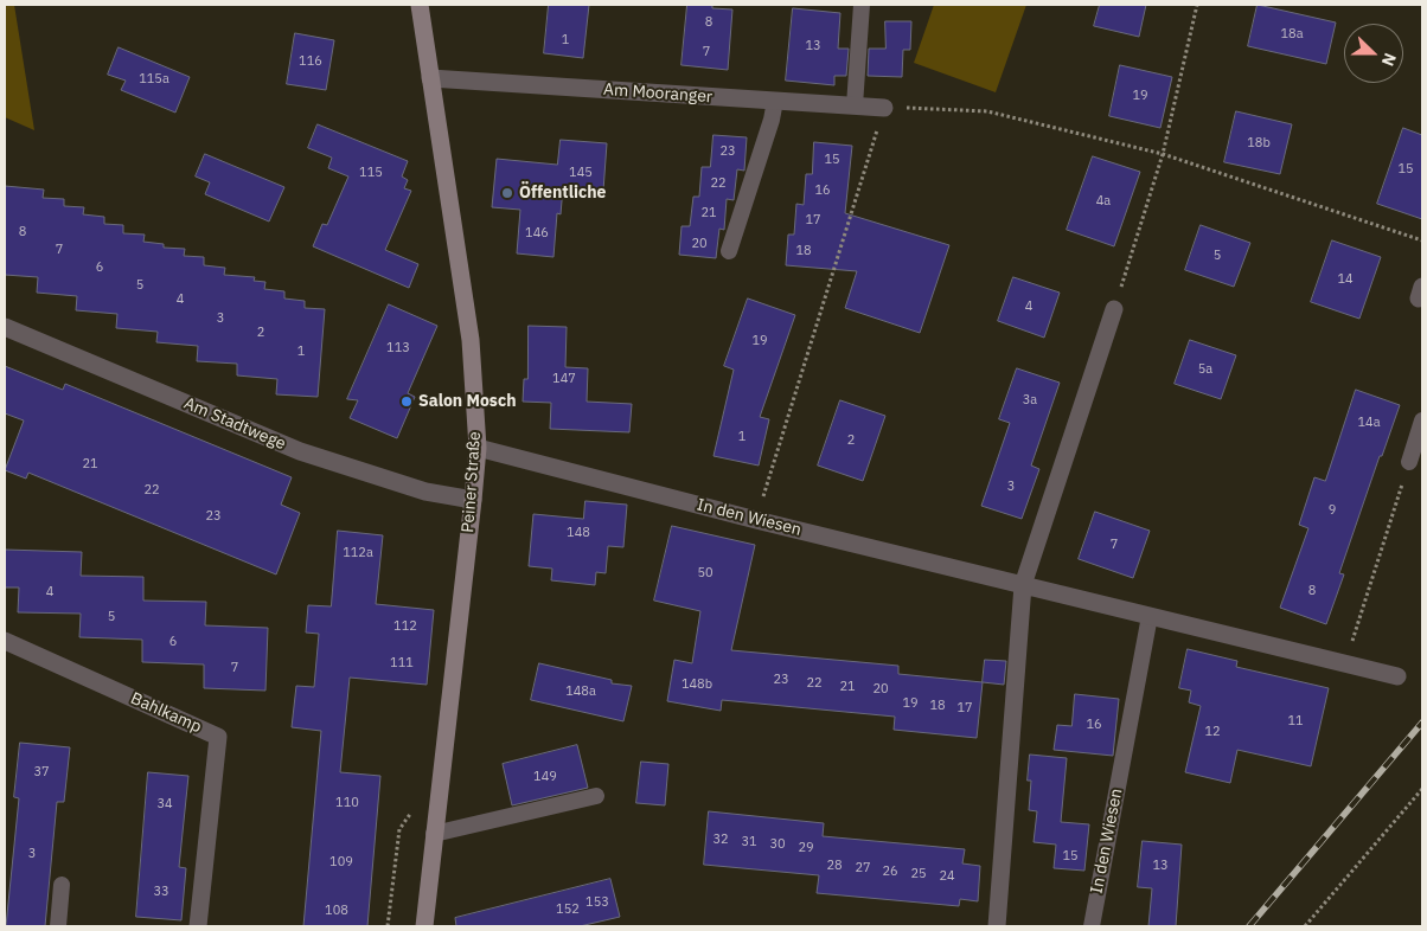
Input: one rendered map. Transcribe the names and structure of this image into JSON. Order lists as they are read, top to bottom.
{
  "streets": {
    "main road": ["Peiner Straße"],
    "street": [
      "Am Mooranger",
      "Am Stadtwege",
      "In den Wiesen",
      "Bahlkamp"
    ]
  },
  "crossings": [
    ["Am Mooranger", "Peiner Straße"],
    ["Am Stadtwege", "Peiner Straße"],
    ["Peiner Straße", "In den Wiesen"]
  ],
  "places": ["Öffentliche", "Salon Mosch"],
  "house_numbers": [
    "8",
    "18a",
    "1",
    "13",
    "7",
    "116",
    "115a",
    "19",
    "18b",
    "23",
    "15",
    "15",
    "115",
    "145",
    "22",
    "16",
    "4a",
    "21",
    "17",
    "8",
    "146",
    "20",
    "7",
    "18",
    "5",
    "6",
    "14",
    "5",
    "4",
    "4",
    "3",
    "2",
    "19",
    "113",
    "1",
    "5a",
    "147",
    "3a",
    "14a",
    "1",
    "2",
    "21",
    "3",
    "22",
    "9",
    "23",
    "148",
    "7",
    "112a",
    "50",
    "8",
    "4",
    "5",
    "112",
    "6",
    "111",
    "7",
    "23",
    "22",
    "148b",
    "21",
    "20",
    "148a",
    "19",
    "18",
    "17",
    "11",
    "16",
    "12",
    "37",
    "149",
    "110",
    "34",
    "32",
    "31",
    "30",
    "29",
    "3",
    "15",
    "109",
    "28",
    "13",
    "27",
    "26",
    "25",
    "24",
    "33",
    "153",
    "152",
    "108"
  ],
  "north": "right"
}
